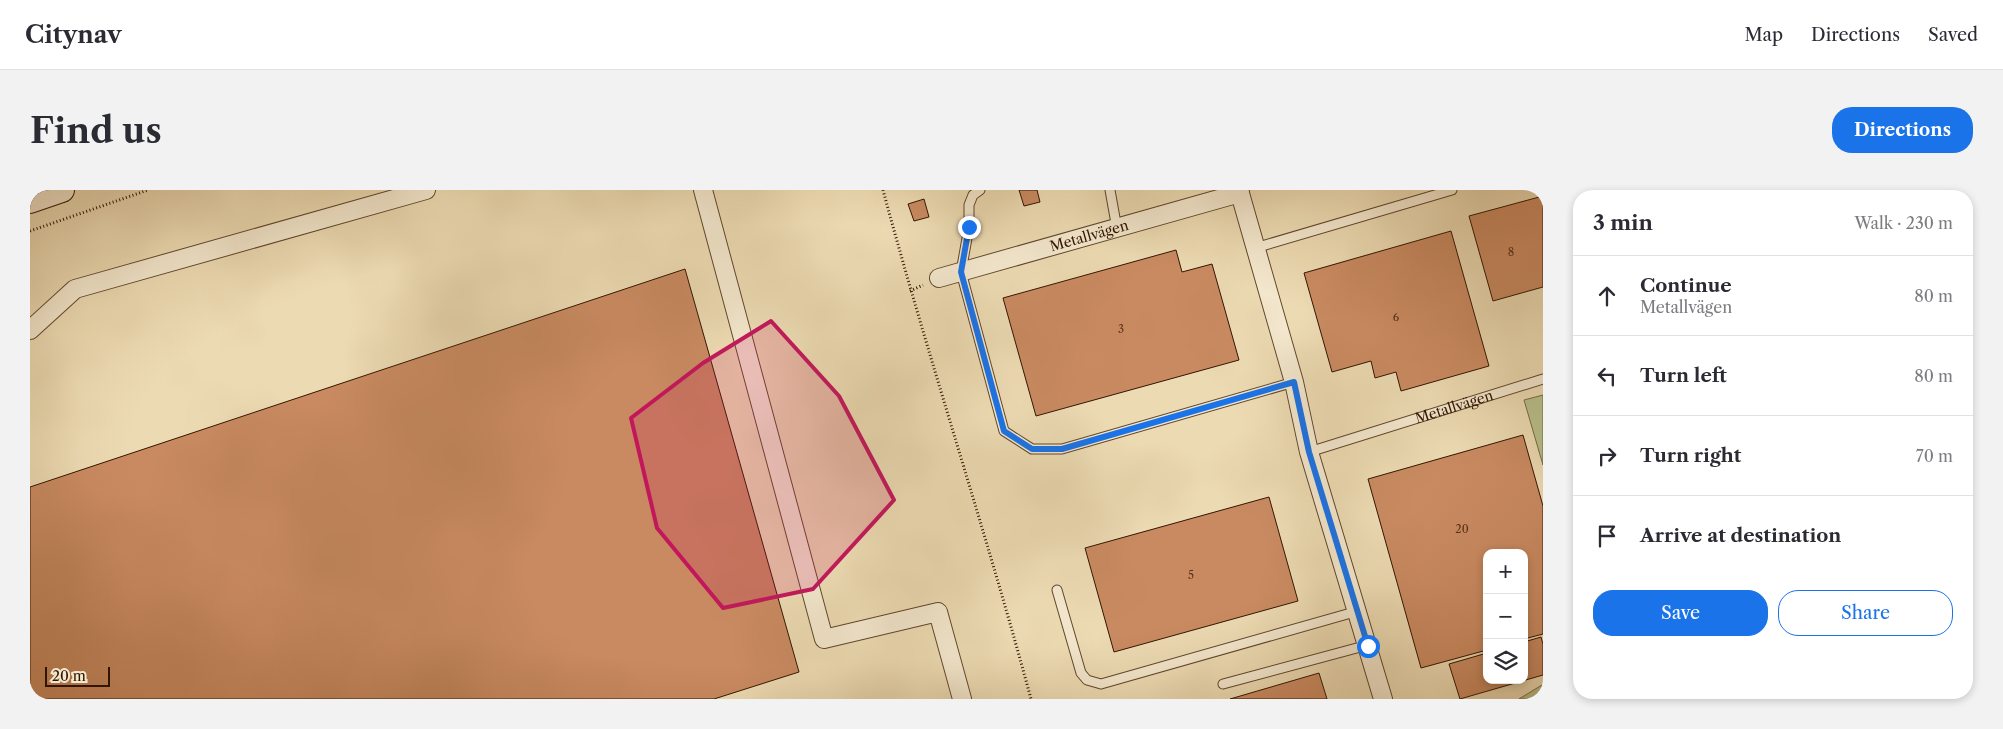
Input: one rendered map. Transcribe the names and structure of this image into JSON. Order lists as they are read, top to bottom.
{
  "streets": {
    "street": ["Metallvägen"]
  },
  "house_numbers": [
    "8",
    "6",
    "3",
    "20",
    "5"
  ],
  "scale_bar": "20 m",
  "page": {
    "header": "Citynav",
    "nav": ["Map", "Directions", "Saved"],
    "buttons": [
      "Directions",
      ["Save", "Share"]
    ],
    "title": "Find us",
    "heading": ["3 min", "Walk · 230 m"],
    "list": [
      ["Continue", "Metallvägen", "80 m"],
      ["Turn left", "80 m"],
      ["Turn right", "70 m"],
      "Arrive at destination"
    ],
    "map_buttons": ["+", "−"],
    "scale": "20 m"
  }
}
